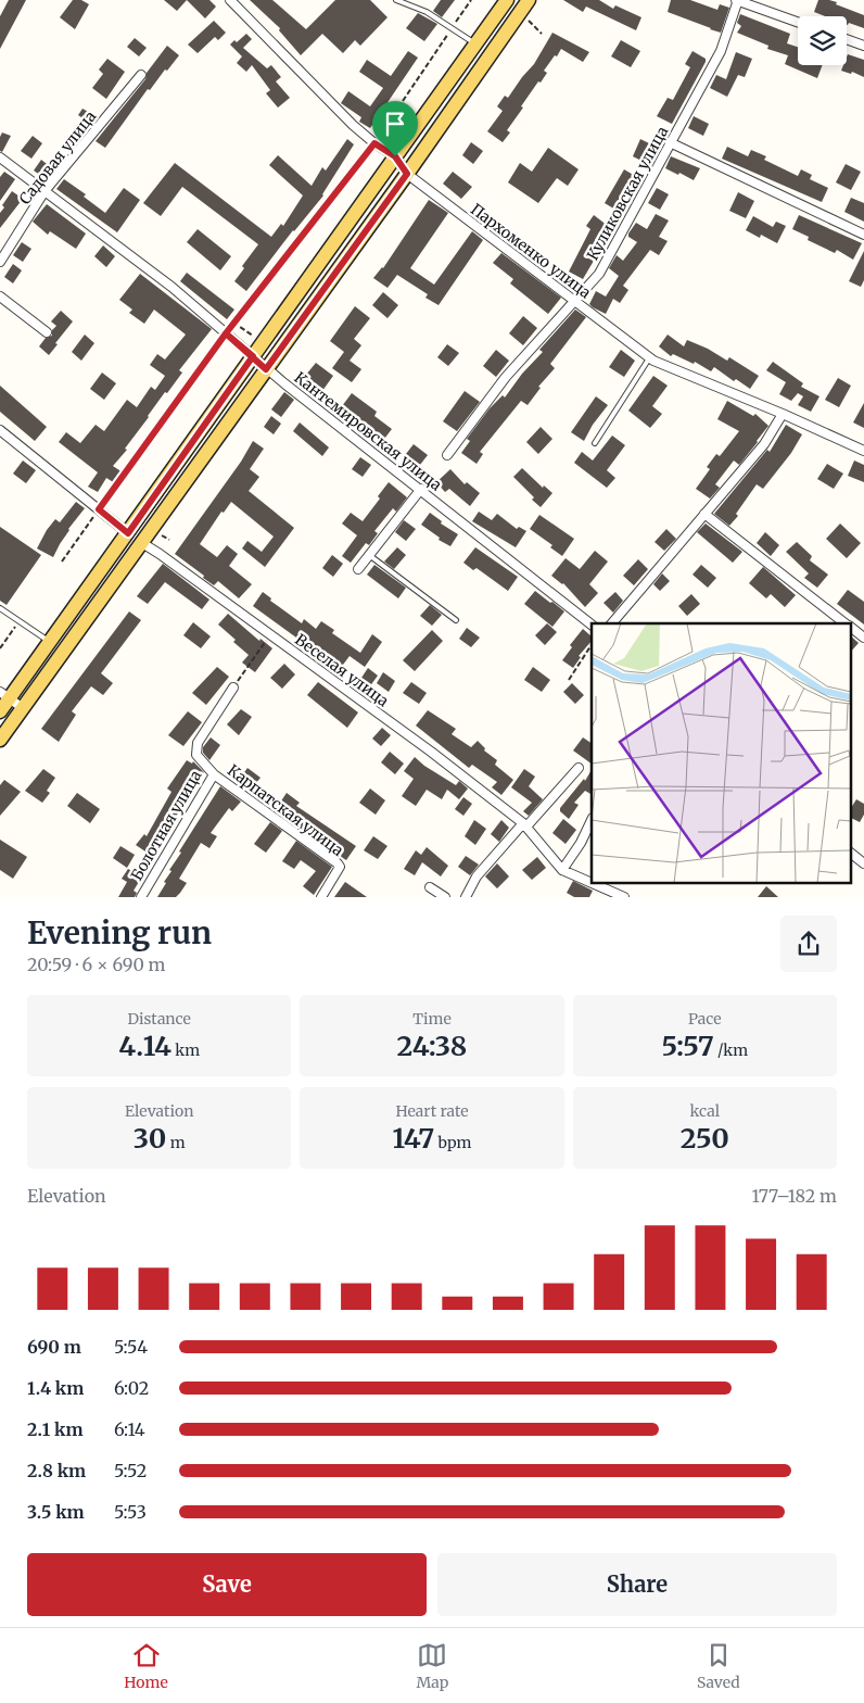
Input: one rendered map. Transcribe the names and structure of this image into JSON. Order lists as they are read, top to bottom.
{
  "streets": {
    "street": [
      "Садовая улица",
      "Куликовская улица",
      "Пархоменко улица",
      "Кантемировская улица",
      "Веселая улица",
      "Карпатская улица",
      "Болотная улица"
    ]
  },
  "crossings": [
    ["Садовая улица", "Кантемировская улица"],
    ["Куликовская улица", "Пархоменко улица"],
    ["Карпатская улица", "Болотная улица"]
  ],
  "page": {
    "heading": ["Evening run", "20:59 · 6 × 690 m"],
    "stats": [
      ["Distance", "4.14 km"],
      ["Time", "24:38"],
      ["Pace", "5:57 /km"],
      ["Elevation", "30 m"],
      ["Heart rate", "147 bpm"],
      ["kcal", "250"]
    ],
    "chart": ["Elevation", "177–182 m"],
    "list": [
      {
        "name": "690 m",
        "note": "5:54"
      },
      {
        "name": "1.4 km",
        "note": "6:02"
      },
      {
        "name": "2.1 km",
        "note": "6:14"
      },
      {
        "name": "2.8 km",
        "note": "5:52"
      },
      {
        "name": "3.5 km",
        "note": "5:53"
      }
    ],
    "buttons": ["Save", "Share"],
    "tabs": ["Home", "Map", "Saved"]
  }
}
